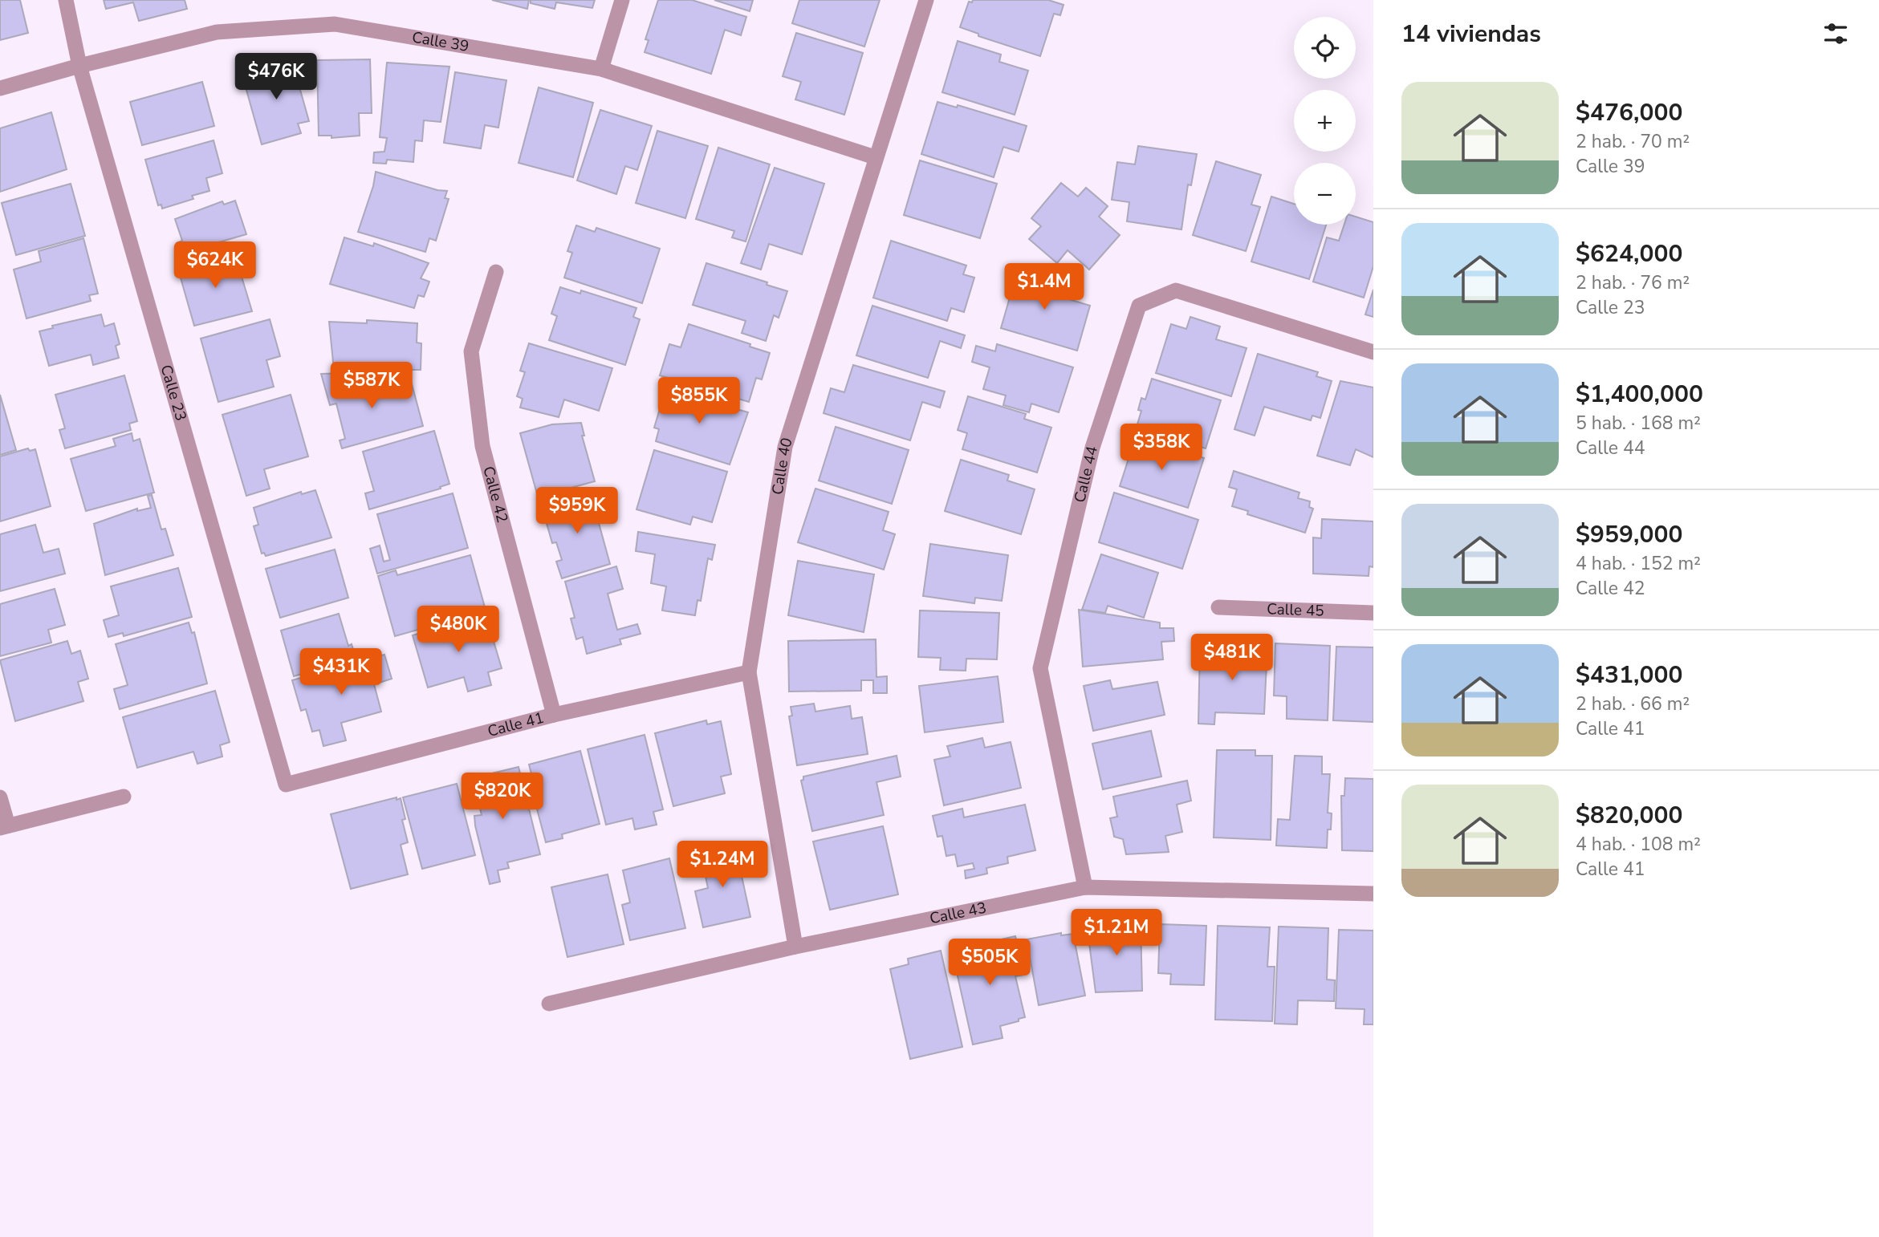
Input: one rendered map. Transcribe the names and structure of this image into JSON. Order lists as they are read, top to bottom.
{
  "streets": {
    "street": [
      "Calle 39",
      "Calle 23",
      "Calle 40",
      "Calle 44",
      "Calle 42",
      "Calle 45",
      "Calle 41",
      "Calle 43"
    ]
  },
  "crossings": [
    ["Calle 39", "Calle 23"],
    ["Calle 39", "Calle 40"],
    ["Calle 23", "Calle 41"],
    ["Calle 40", "Calle 41"],
    ["Calle 40", "Calle 43"],
    ["Calle 44", "Calle 43"],
    ["Calle 42", "Calle 41"]
  ],
  "page": {
    "heading": "14 viviendas",
    "map_buttons": ["+", "−"],
    "price": [
      "$476K",
      "$624K",
      "$1.4M",
      "$587K",
      "$855K",
      "$358K",
      "$959K",
      "$480K",
      "$481K",
      "$431K",
      "$820K",
      "$1.24M",
      "$1.21M",
      "$505K"
    ],
    "list": [
      {
        "name": "$476,000",
        "note": "2 hab. · 70 m² · Calle 39"
      },
      {
        "name": "$624,000",
        "note": "2 hab. · 76 m² · Calle 23"
      },
      {
        "name": "$1,400,000",
        "note": "5 hab. · 168 m² · Calle 44"
      },
      {
        "name": "$959,000",
        "note": "4 hab. · 152 m² · Calle 42"
      },
      {
        "name": "$431,000",
        "note": "2 hab. · 66 m² · Calle 41"
      },
      {
        "name": "$820,000",
        "note": "4 hab. · 108 m² · Calle 41"
      }
    ]
  }
}
